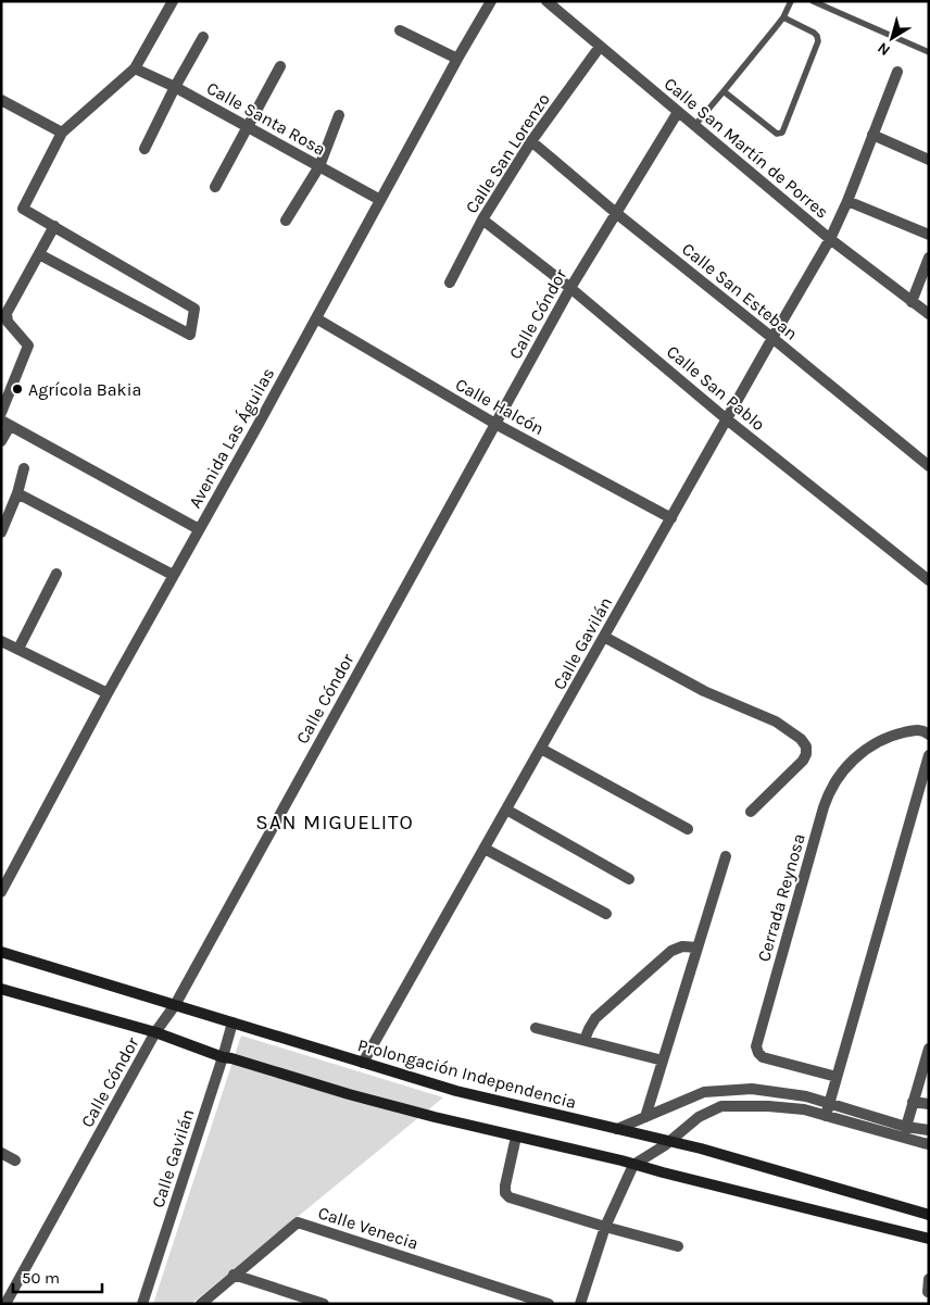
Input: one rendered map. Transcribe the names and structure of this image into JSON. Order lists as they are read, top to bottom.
{
  "streets": {
    "street": [
      "Calle Santa Rosa",
      "Calle San Martín de Porres",
      "Calle San Lorenzo",
      "Calle San Esteban",
      "Calle Cóndor",
      "Calle San Pablo",
      "Calle Halcón",
      "Avenida Las Águilas",
      "Calle Gavilán",
      "Cerrada Reynosa",
      "Prolongación Independencia",
      "Calle Venecia"
    ]
  },
  "crossings": [
    ["Calle Santa Rosa", "Avenida Las Águilas"],
    ["Calle San Martín de Porres", "Calle San Lorenzo"],
    ["Calle San Martín de Porres", "Calle Cóndor"],
    ["Calle San Martín de Porres", "Calle Gavilán"],
    ["Calle San Lorenzo", "Calle San Esteban"],
    ["Calle San Lorenzo", "Calle San Pablo"],
    ["Calle San Esteban", "Calle Cóndor"],
    ["Calle San Esteban", "Calle Gavilán"],
    ["Calle Cóndor", "Calle San Pablo"],
    ["Calle Cóndor", "Calle Halcón"],
    ["Calle Cóndor", "Prolongación Independencia"],
    ["Calle San Pablo", "Calle Gavilán"],
    ["Calle Halcón", "Avenida Las Águilas"],
    ["Calle Halcón", "Calle Gavilán"],
    ["Calle Gavilán", "Prolongación Independencia"]
  ],
  "districts": ["SAN MIGUELITO"],
  "places": ["Agrícola Bakia"],
  "scale_bar": "50 m",
  "north": "bottom left"
}
